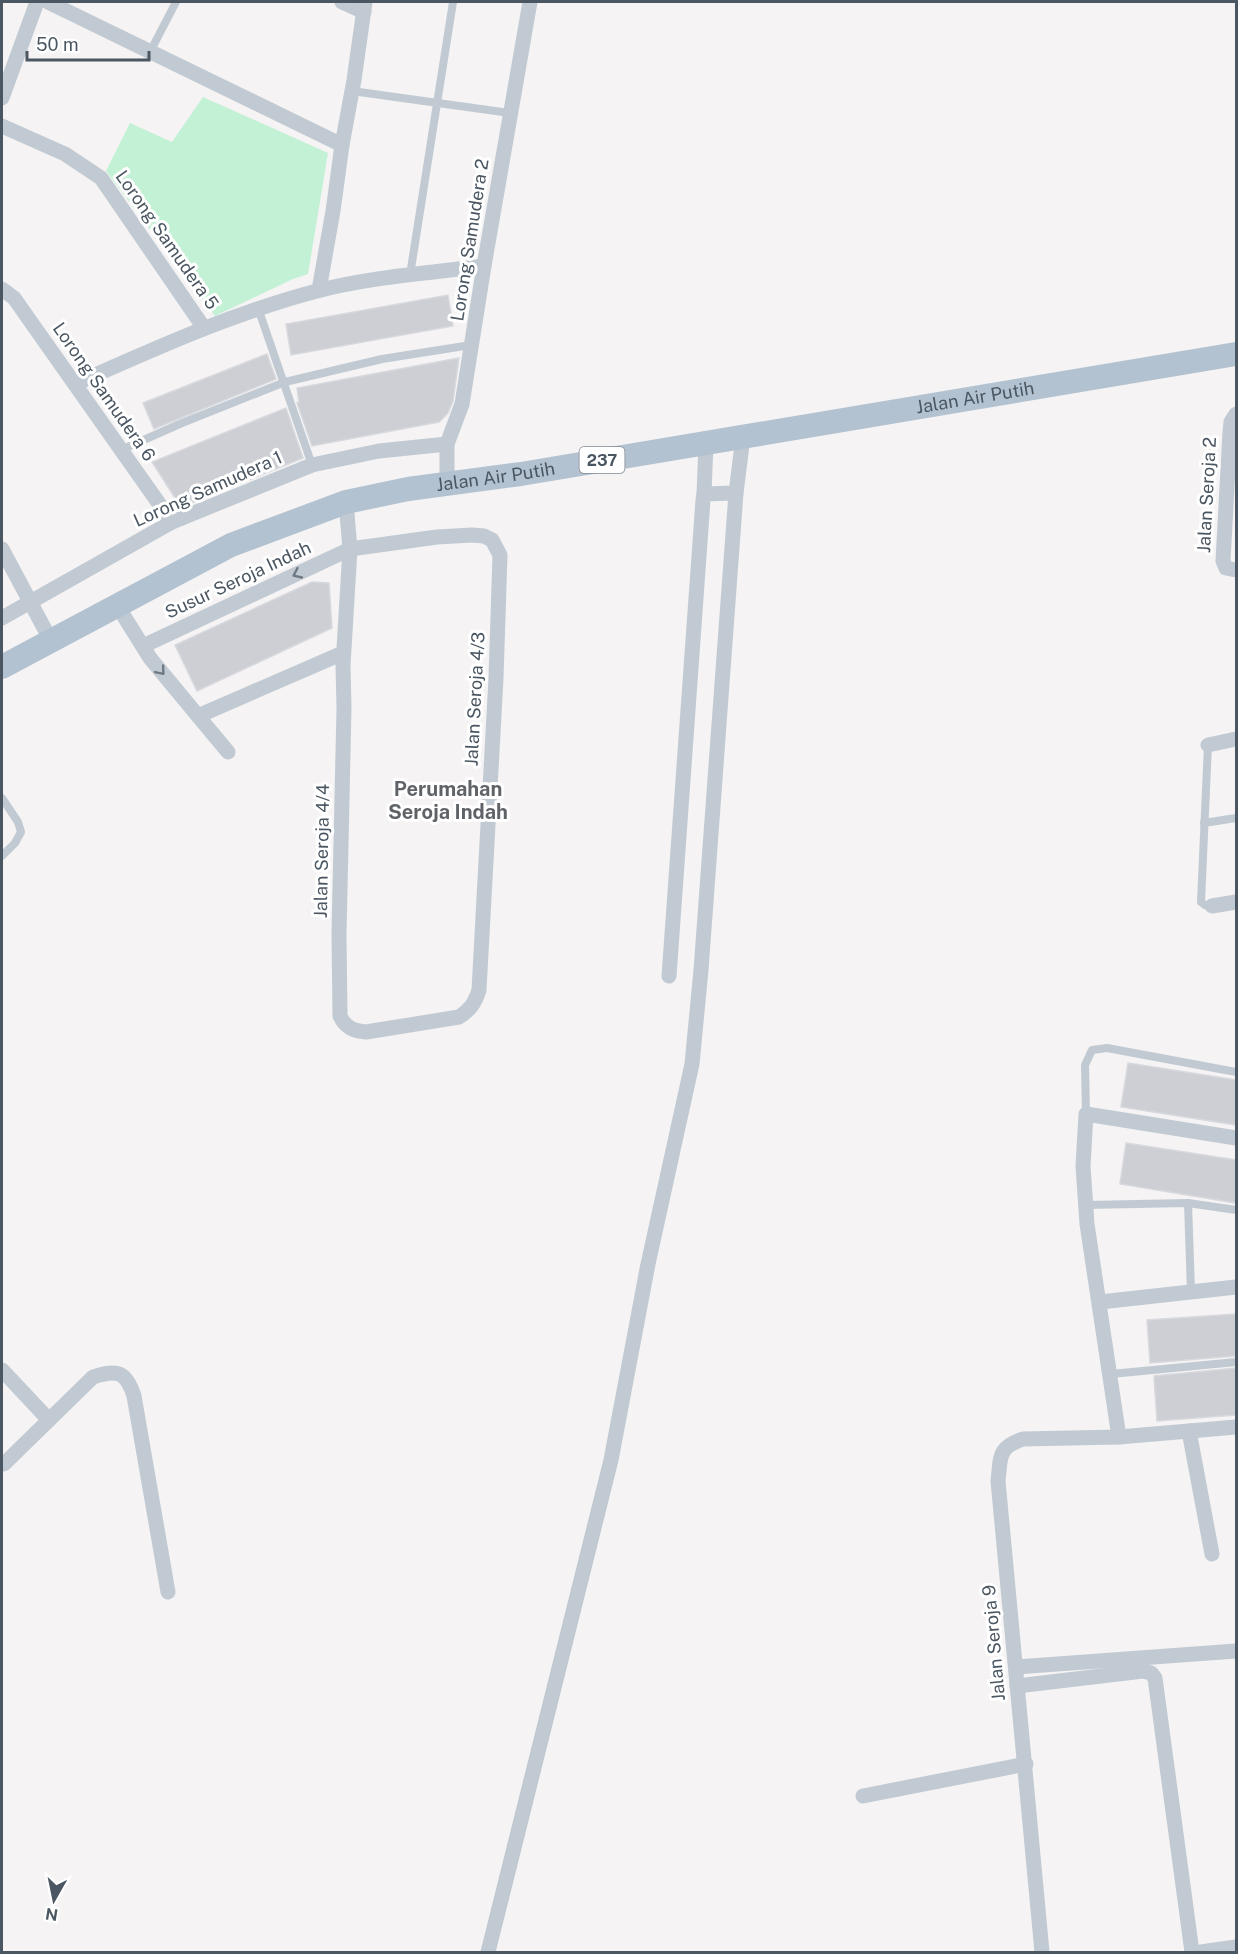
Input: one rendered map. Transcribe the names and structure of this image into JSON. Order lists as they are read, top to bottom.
{
  "streets": {
    "main road": ["Jalan Air Putih", "237"],
    "street": [
      "Lorong Samudera 5",
      "Lorong Samudera 2",
      "Lorong Samudera 6",
      "Lorong Samudera 1",
      "Jalan Seroja 2",
      "Susur Seroja Indah",
      "Jalan Seroja 4/3",
      "Jalan Seroja 4/4",
      "Jalan Seroja 9"
    ]
  },
  "crossings": [
    ["Lorong Samudera 2", "Jalan Air Putih"],
    ["Lorong Samudera 2", "Lorong Samudera 1"],
    ["Lorong Samudera 6", "Lorong Samudera 1"],
    ["Jalan Air Putih", "Jalan Seroja 4/4"],
    ["Susur Seroja Indah", "Jalan Seroja 4/3"],
    ["Susur Seroja Indah", "Jalan Seroja 4/4"],
    ["Jalan Seroja 4/3", "Jalan Seroja 4/4"]
  ],
  "districts": ["Perumahan Seroja Indah"],
  "scale_bar": "50 m",
  "north": "bottom"
}
